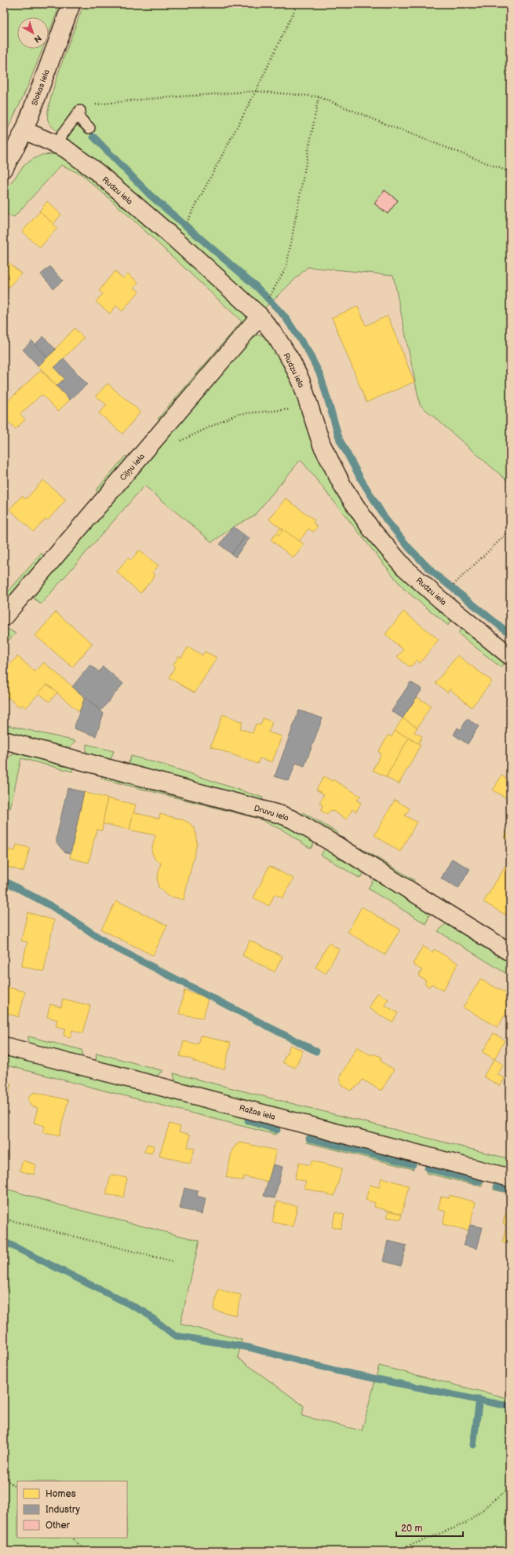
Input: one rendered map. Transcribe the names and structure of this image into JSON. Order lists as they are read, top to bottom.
{
  "streets": {
    "street": [
      "Slokas iela",
      "Rudzu iela",
      "Ciļņu iela",
      "Druvu iela",
      "Ražas iela"
    ]
  },
  "crossings": [
    ["Slokas iela", "Rudzu iela"],
    ["Rudzu iela", "Ciļņu iela"]
  ],
  "legend": ["Homes", "Industry", "Other"],
  "scale_bar": "20 m",
  "north": "bottom right"
}
